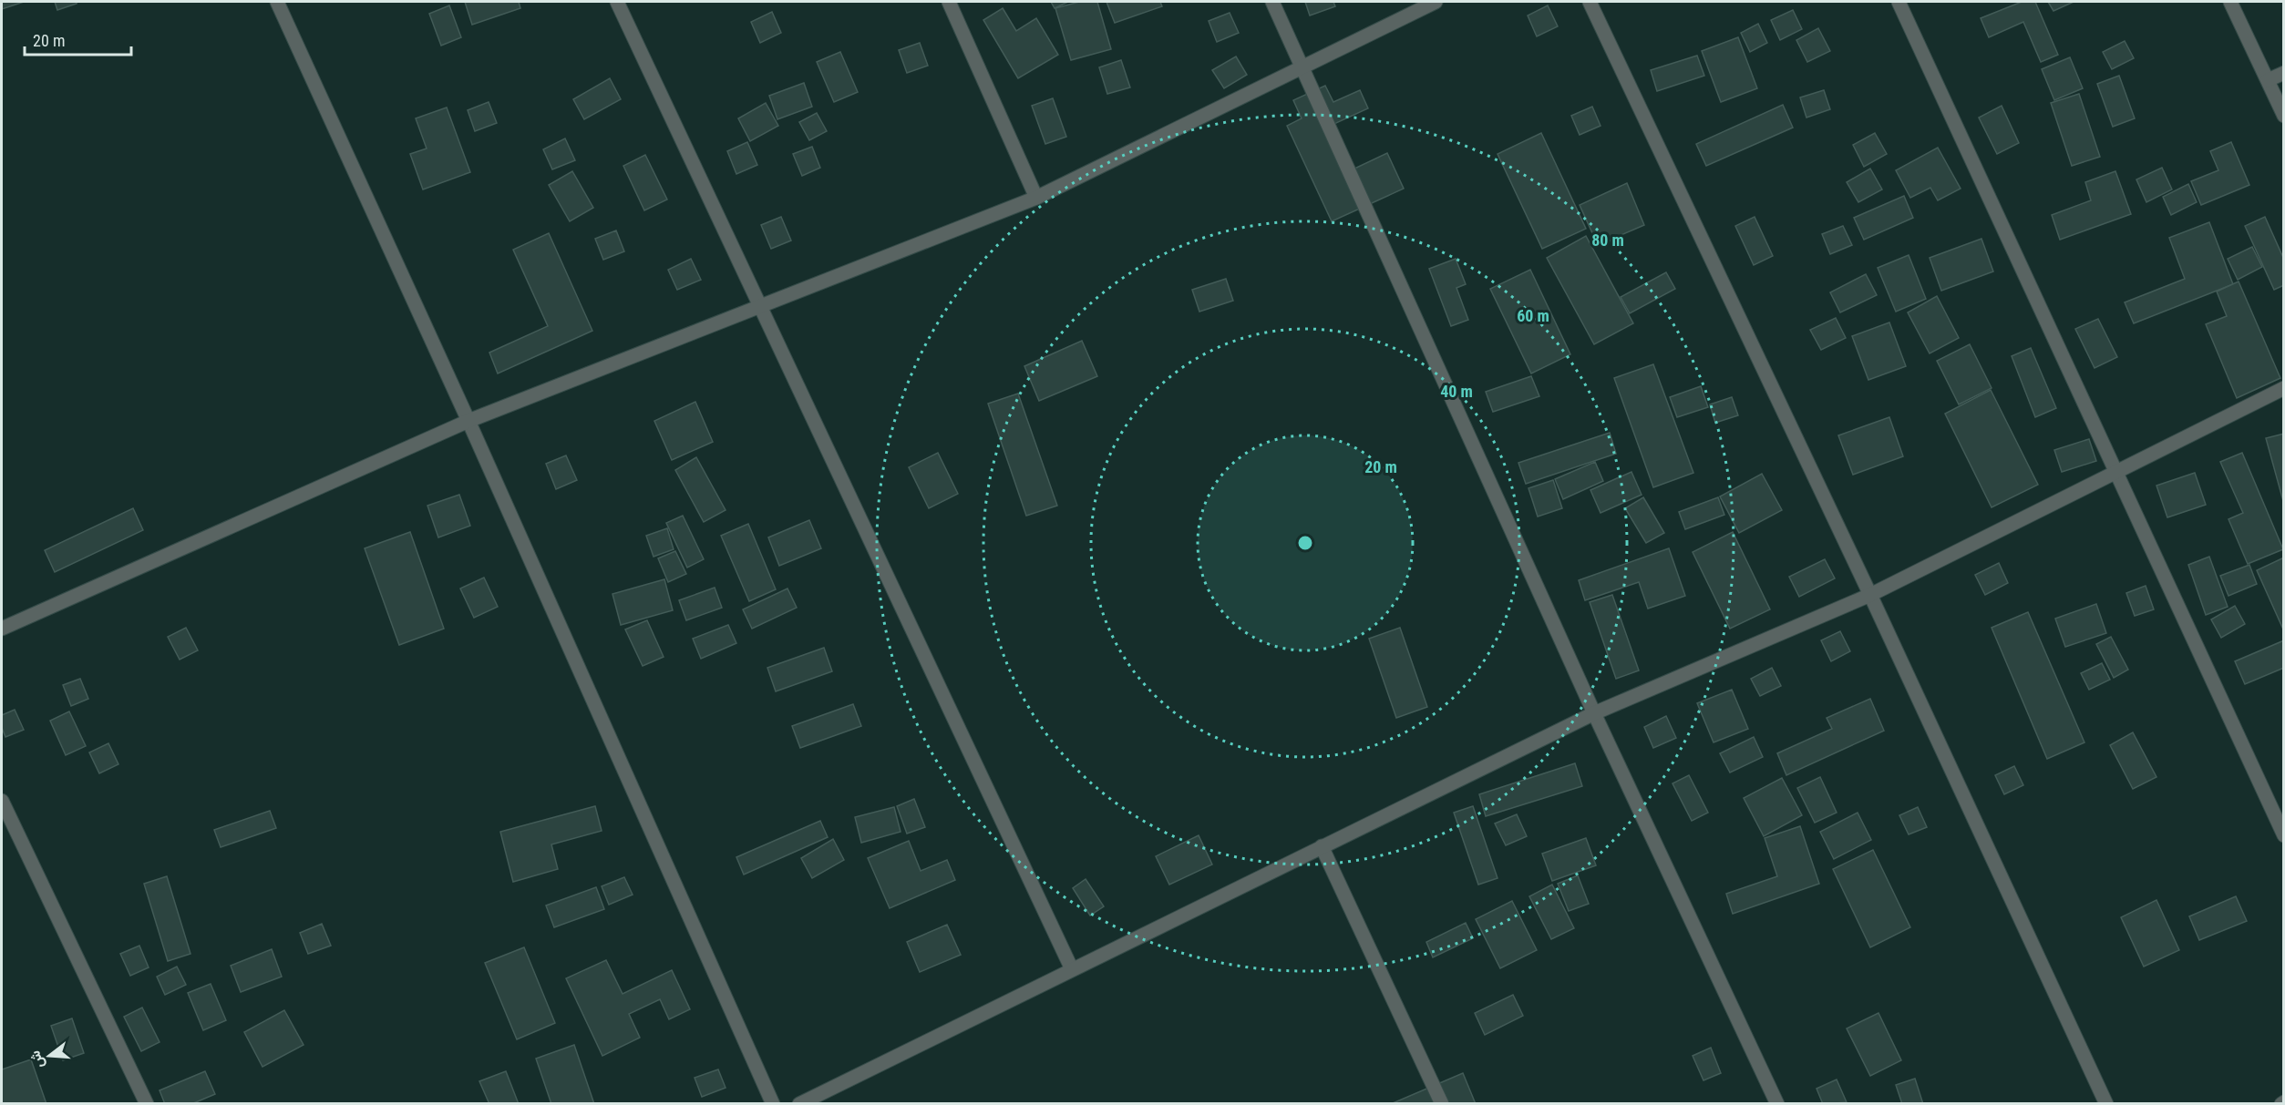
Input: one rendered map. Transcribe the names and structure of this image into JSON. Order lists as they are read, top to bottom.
{
  "scale_bar": "20 m",
  "north": "left",
  "rings": [
    "80 m",
    "60 m",
    "40 m",
    "20 m"
  ]
}
